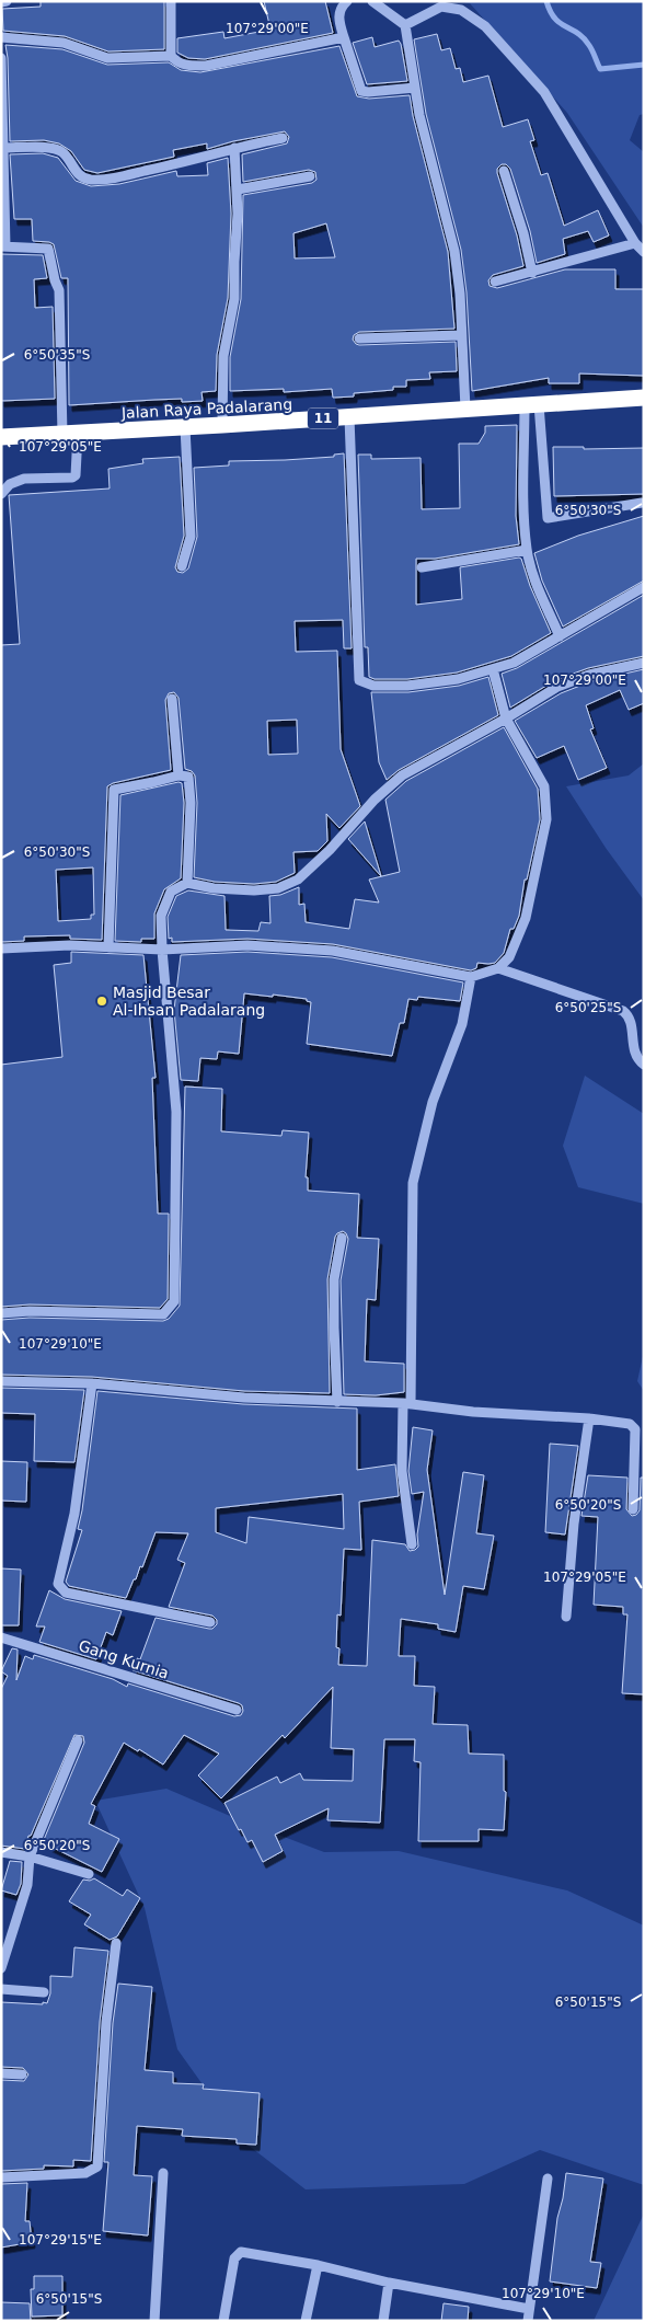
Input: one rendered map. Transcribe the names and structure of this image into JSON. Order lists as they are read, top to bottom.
{
  "streets": {
    "highway": ["Jalan Raya Padalarang", "11"],
    "street": ["Gang Kurnia"]
  },
  "places": ["Masjid Besar Al-Ihsan Padalarang"],
  "coordinates": [
    "107°29'00\"E",
    "6°50'35\"S",
    "107°29'05\"E",
    "6°50'30\"S",
    "6°50'25\"S",
    "107°29'10\"E",
    "6°50'20\"S",
    "6°50'15\"S",
    "107°29'15\"E"
  ]
}
